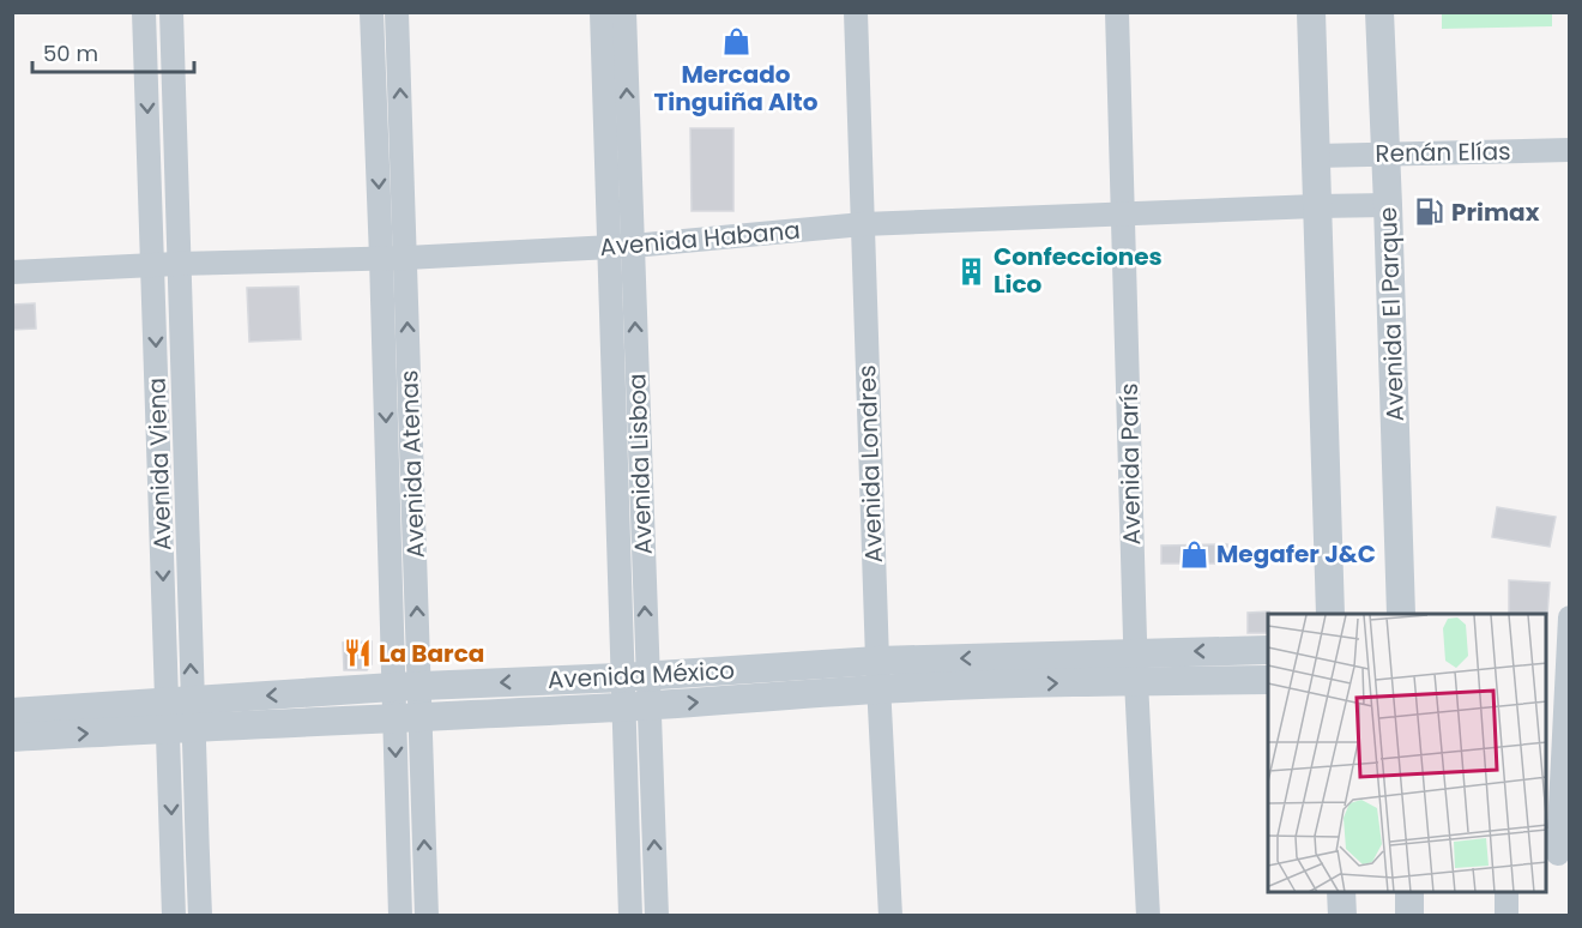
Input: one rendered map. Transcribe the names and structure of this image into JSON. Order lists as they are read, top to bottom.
{
  "streets": {
    "street": [
      "Renán Elías",
      "Avenida Habana",
      "Avenida El Parque",
      "Avenida Viena",
      "Avenida Atenas",
      "Avenida Lisboa",
      "Avenida Londres",
      "Avenida París",
      "Avenida México"
    ]
  },
  "crossings": [
    ["Renán Elías", "Avenida El Parque"],
    ["Avenida Habana", "Avenida El Parque"],
    ["Avenida Habana", "Avenida Viena"],
    ["Avenida Habana", "Avenida Atenas"],
    ["Avenida Habana", "Avenida Lisboa"],
    ["Avenida Habana", "Avenida Londres"],
    ["Avenida Habana", "Avenida París"],
    ["Avenida Viena", "Avenida México"],
    ["Avenida Atenas", "Avenida México"],
    ["Avenida Lisboa", "Avenida México"],
    ["Avenida Londres", "Avenida México"],
    ["Avenida París", "Avenida México"]
  ],
  "places": {
    "shop": ["Mercado Tinguiña Alto", "Megafer J&C"],
    "fuel station": ["Primax"],
    "building": ["Confecciones Lico"],
    "restaurant": ["La Barca"]
  },
  "scale_bar": "50 m"
}
